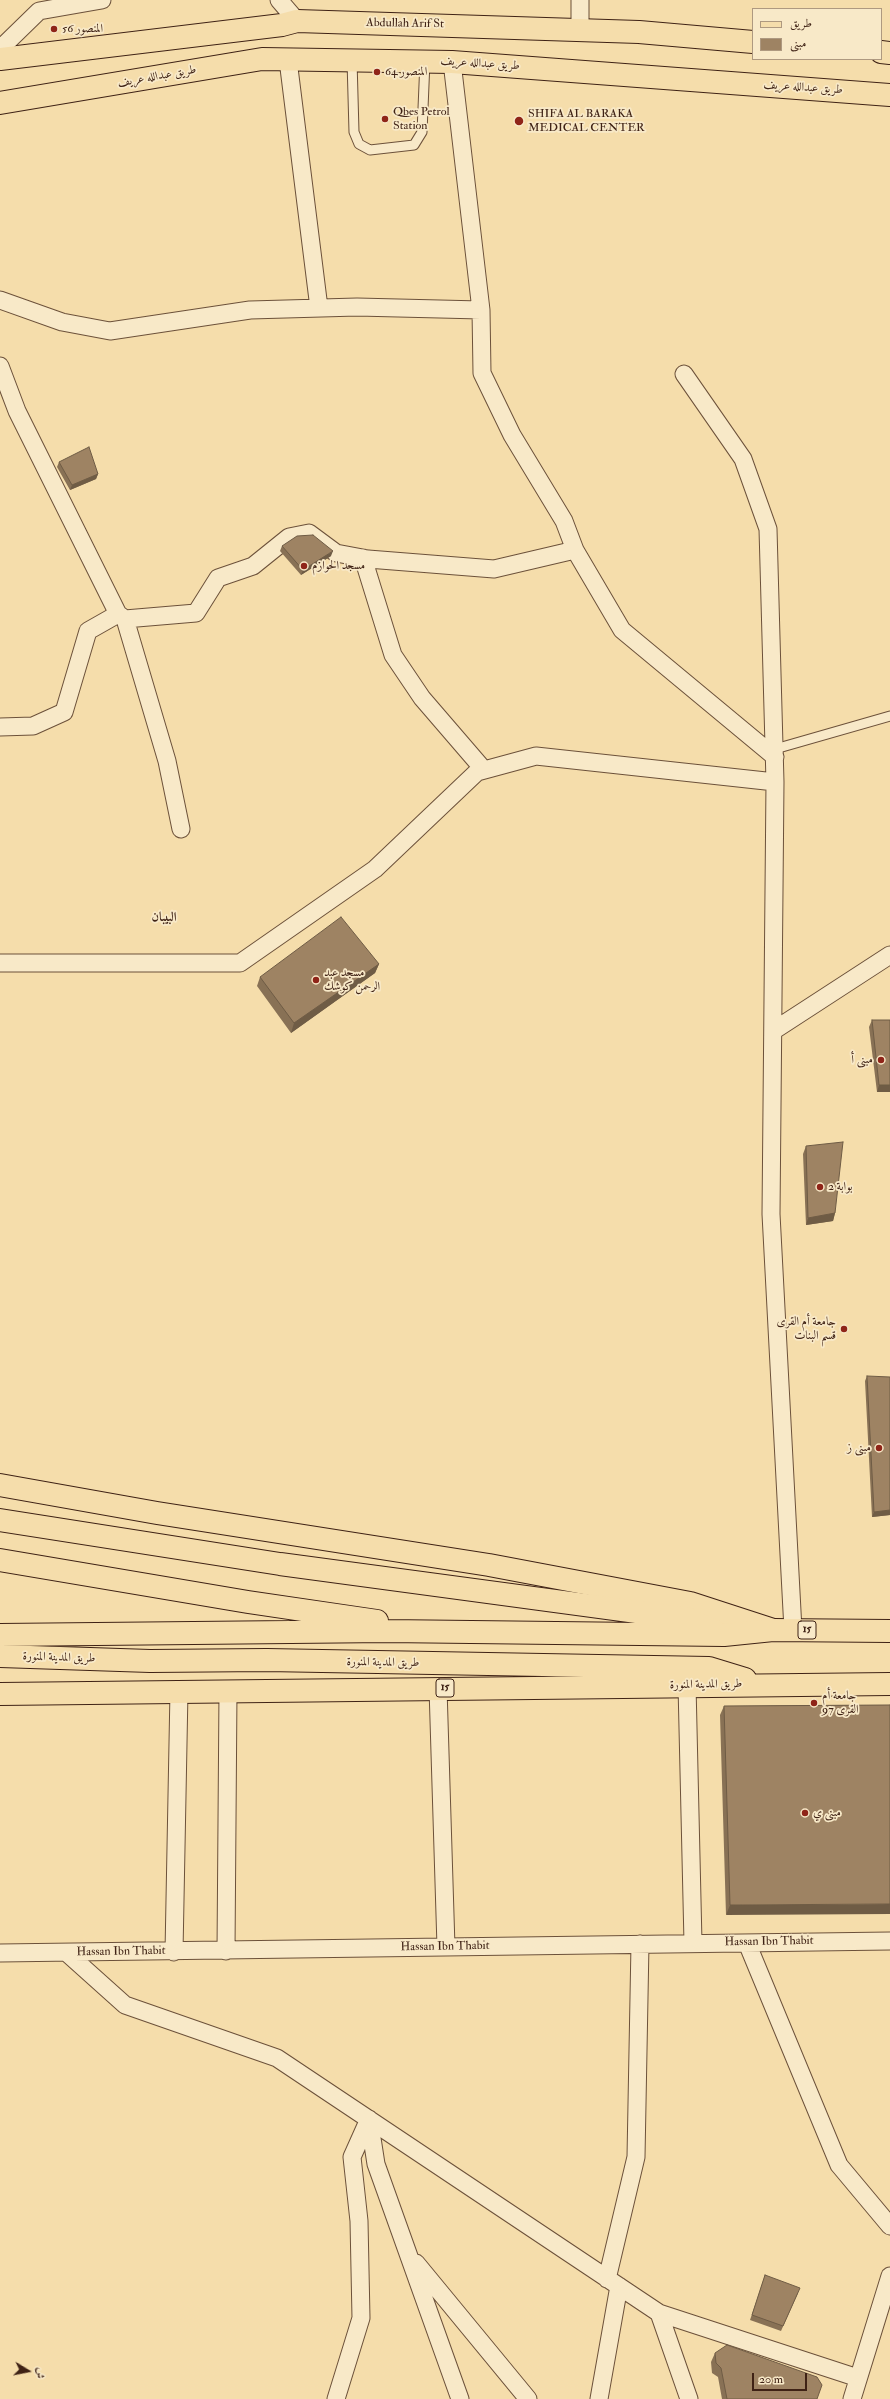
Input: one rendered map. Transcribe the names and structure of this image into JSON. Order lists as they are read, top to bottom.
{
  "streets": {
    "main road": [
      "Abdullah Arif St",
      "طريق عبدالله عريف",
      "15",
      "طريق المدينة المنورة"
    ],
    "street": ["Hassan Ibn Thabit"]
  },
  "districts": ["البيبان"],
  "places": [
    "المنصور 56",
    "المنصور 64",
    "Qbes Petrol Station",
    "SHIFA AL BARAKA MEDICAL CENTER",
    "مسجد الحوازم",
    "مسجد عبد الرحمن كوشك",
    "مبنى أ",
    "بوابة 2",
    "جامعة أم القرى قسم البنات",
    "مبنى ز",
    "جامعة أم القرى 97",
    "مبنى ي"
  ],
  "legend": ["طريق", "مبنى"],
  "scale_bar": "20 m",
  "north": "right"
}
